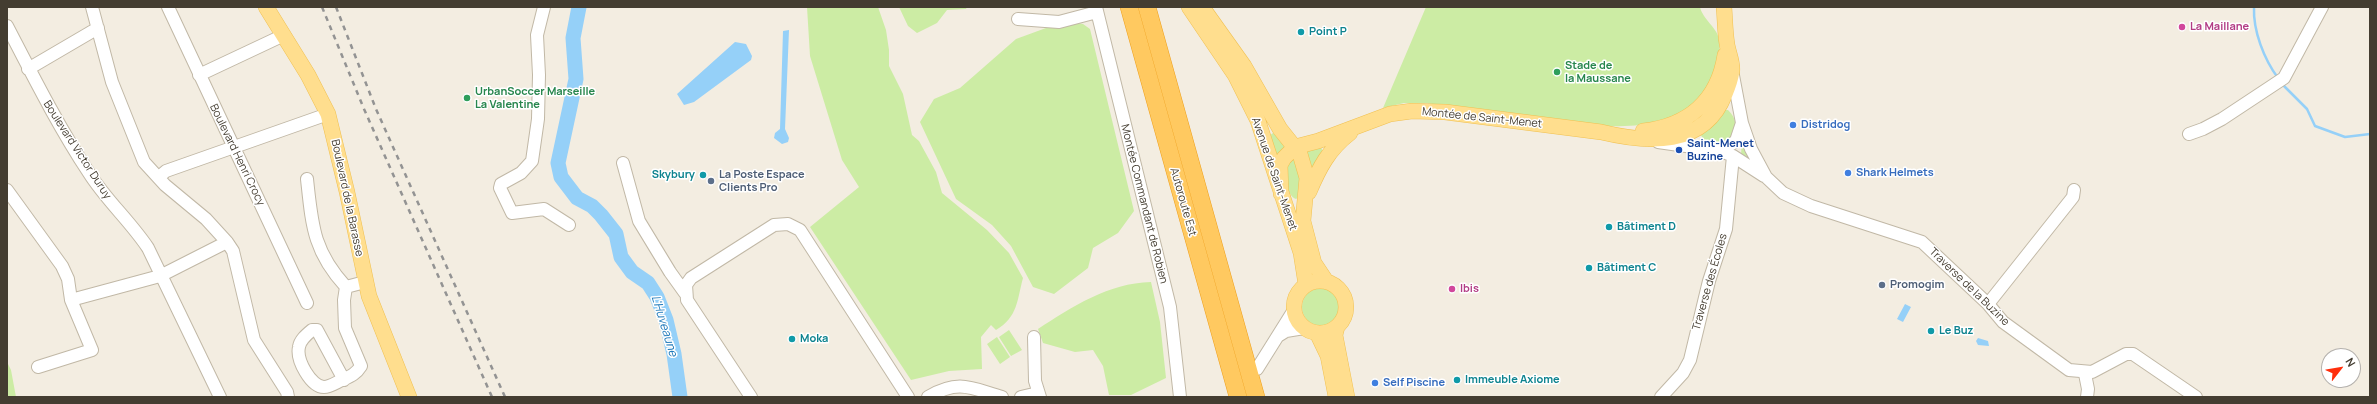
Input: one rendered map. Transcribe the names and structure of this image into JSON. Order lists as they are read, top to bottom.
{
  "streets": {
    "highway": ["Autoroute Est"],
    "main road": ["Montée de Saint-Menet", "Avenue de Saint-Menet", "Boulevard de la Barasse"],
    "street": [
      "Boulevard Victor Duruy",
      "Boulevard Henri Crocy",
      "Montée Commandant de Robien",
      "Traverse des Écoles",
      "Traverse de la Buzine"
    ]
  },
  "crossings": [
    ["Montée de Saint-Menet", "Avenue de Saint-Menet"],
    ["Montée de Saint-Menet", "Traverse des Écoles"],
    ["Montée de Saint-Menet", "Traverse de la Buzine"]
  ],
  "water": ["L'Huveaune"],
  "places": [
    "La Maillane",
    "Point P",
    "Stade de la Maussane",
    "UrbanSoccer Marseille La Valentine",
    "Distridog",
    "Saint-Menet Buzine",
    "Shark Helmets",
    "Skybury",
    "La Poste Espace Clients Pro",
    "Bâtiment D",
    "Bâtiment C",
    "Promogim",
    "Ibis",
    "Le Buz",
    "Moka",
    "Immeuble Axiome",
    "Self Piscine"
  ],
  "north": "top right"
}
